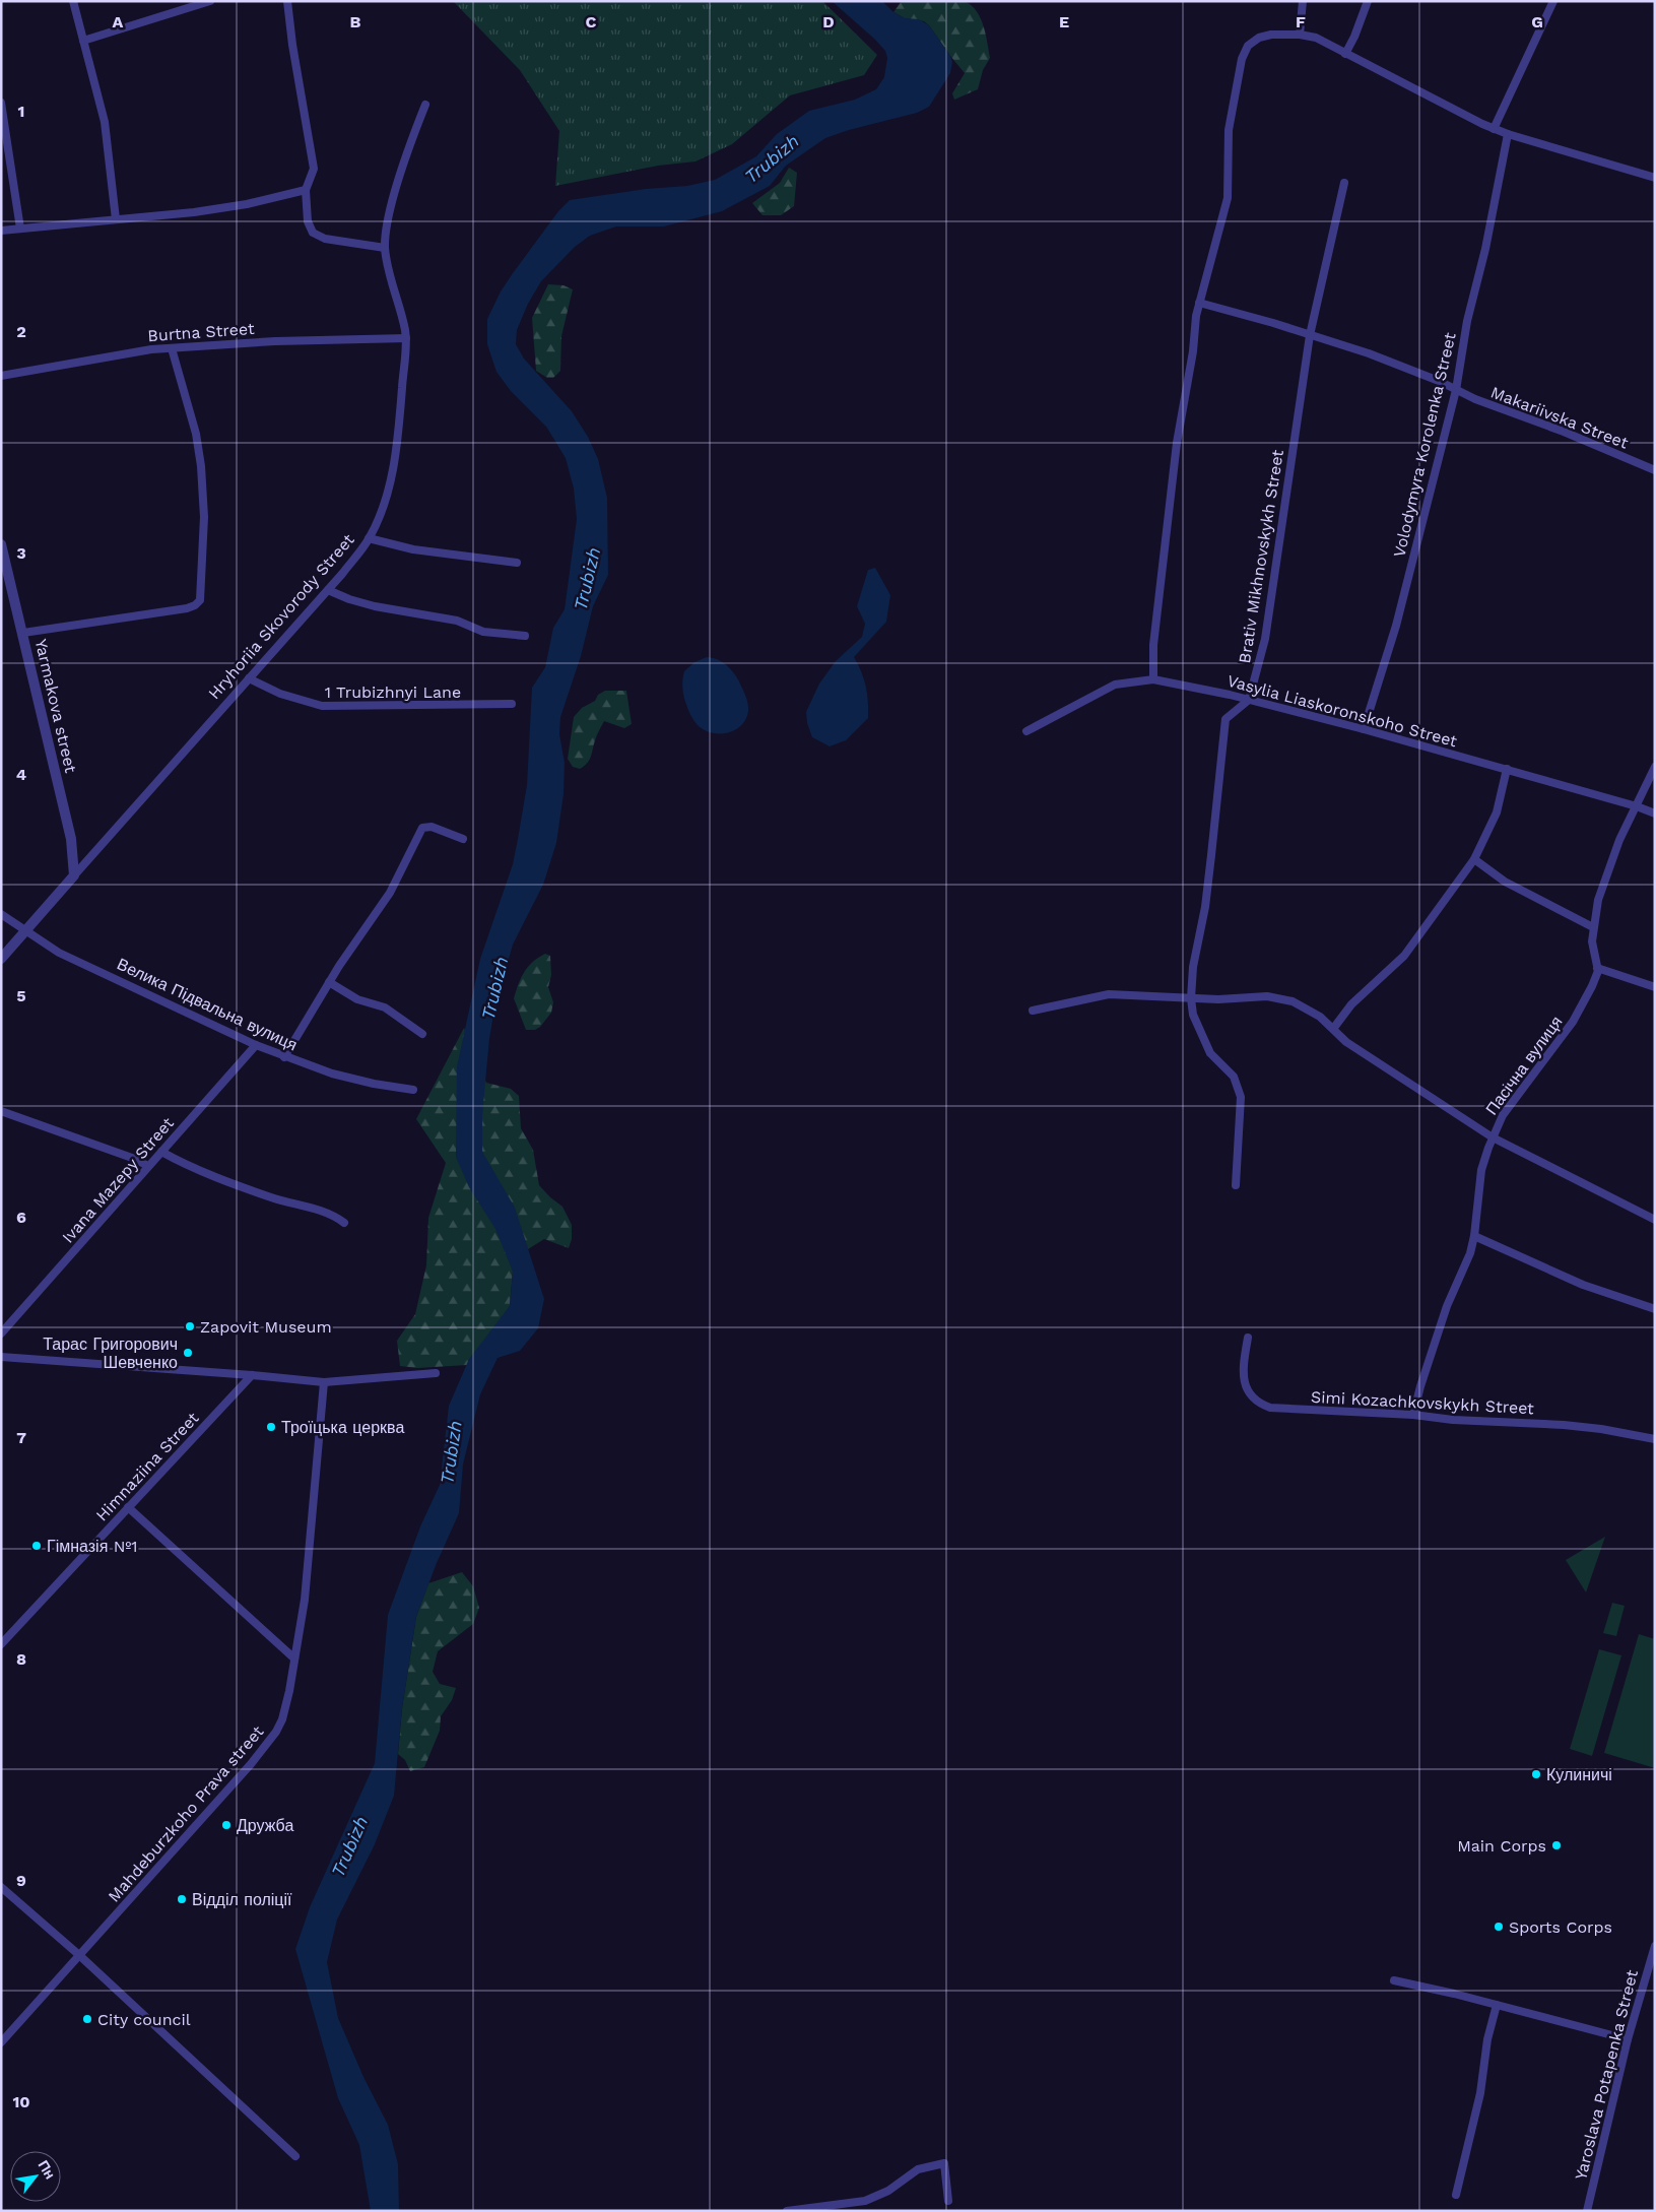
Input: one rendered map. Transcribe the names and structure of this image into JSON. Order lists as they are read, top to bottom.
{
  "streets": {
    "street": [
      "Burtna Street",
      "Makariivska Street",
      "Volodymyra Korolenka Street",
      "Brativ Mikhnovskykh Street",
      "Hryhoriia Skovorody Street",
      "1 Trubizhnyi Lane",
      "Yarmakova street",
      "Vasylia Liaskoronskoho Street",
      "Велика Підвальна вулиця",
      "Пасічна вулиця",
      "Ivana Mazepy Street",
      "Simi Kozachkovskykh Street",
      "Himnaziina Street",
      "Mahdeburzkoho Prava street",
      "Yaroslava Potapenka Street"
    ]
  },
  "crossings": [
    ["Burtna Street", "Hryhoriia Skovorody Street"],
    ["Makariivska Street", "Volodymyra Korolenka Street"],
    ["Makariivska Street", "Brativ Mikhnovskykh Street"],
    ["Volodymyra Korolenka Street", "Vasylia Liaskoronskoho Street"],
    ["Brativ Mikhnovskykh Street", "Vasylia Liaskoronskoho Street"],
    ["Hryhoriia Skovorody Street", "1 Trubizhnyi Lane"],
    ["Hryhoriia Skovorody Street", "Yarmakova street"],
    ["Hryhoriia Skovorody Street", "Велика Підвальна вулиця"],
    ["Vasylia Liaskoronskoho Street", "Пасічна вулиця"],
    ["Велика Підвальна вулиця", "Ivana Mazepy Street"],
    ["Пасічна вулиця", "Simi Kozachkovskykh Street"]
  ],
  "water": ["Trubizh"],
  "places": [
    "Zapovit Museum",
    "Тарас Григорович Шевченко",
    "Троїцька церква",
    "Гімназія №1",
    "Кулиничі",
    "Дружба",
    "Main Corps",
    "Відділ поліції",
    "Sports Corps",
    "City council"
  ],
  "north": "top right",
  "grid": {
    "columns": [
      "A",
      "B",
      "C",
      "D",
      "E",
      "F",
      "G"
    ],
    "rows": [
      "1",
      "2",
      "3",
      "4",
      "5",
      "6",
      "7",
      "8",
      "9",
      "10"
    ]
  }
}
